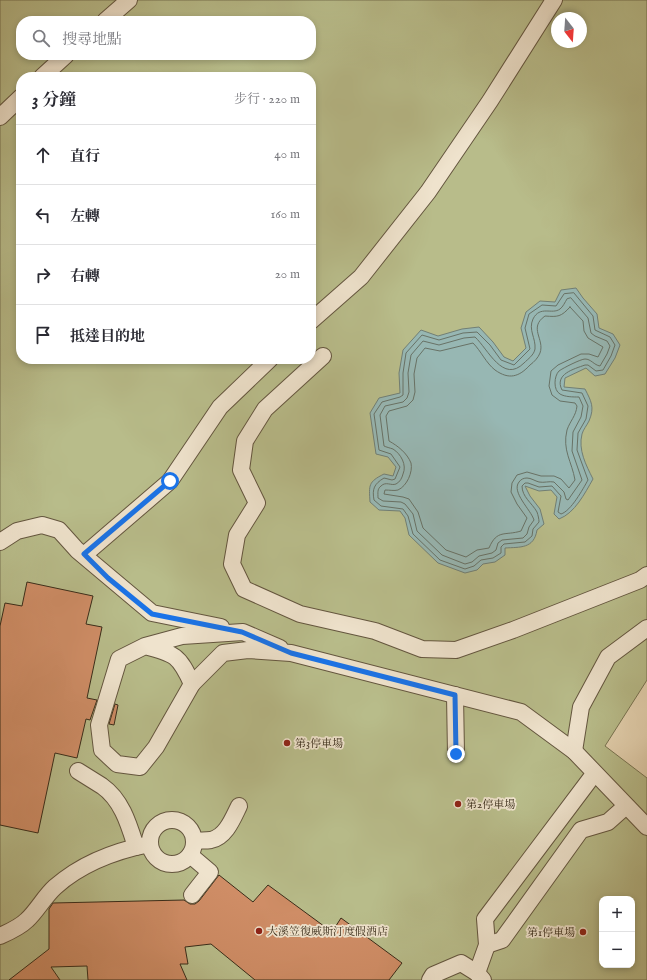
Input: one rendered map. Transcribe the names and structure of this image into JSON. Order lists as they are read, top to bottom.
{
  "places": [
    "第3停車場",
    "第2停車場",
    "大溪笠復威斯汀度假酒店",
    "第1停車場"
  ],
  "north": "bottom",
  "page": {
    "search": "搜尋地點",
    "heading": ["3 分鐘", "步行 · 220 m"],
    "list": [
      ["直行", "40 m"],
      ["左轉", "160 m"],
      ["右轉", "20 m"],
      "抵達目的地"
    ],
    "map_buttons": ["+", "−"]
  }
}
